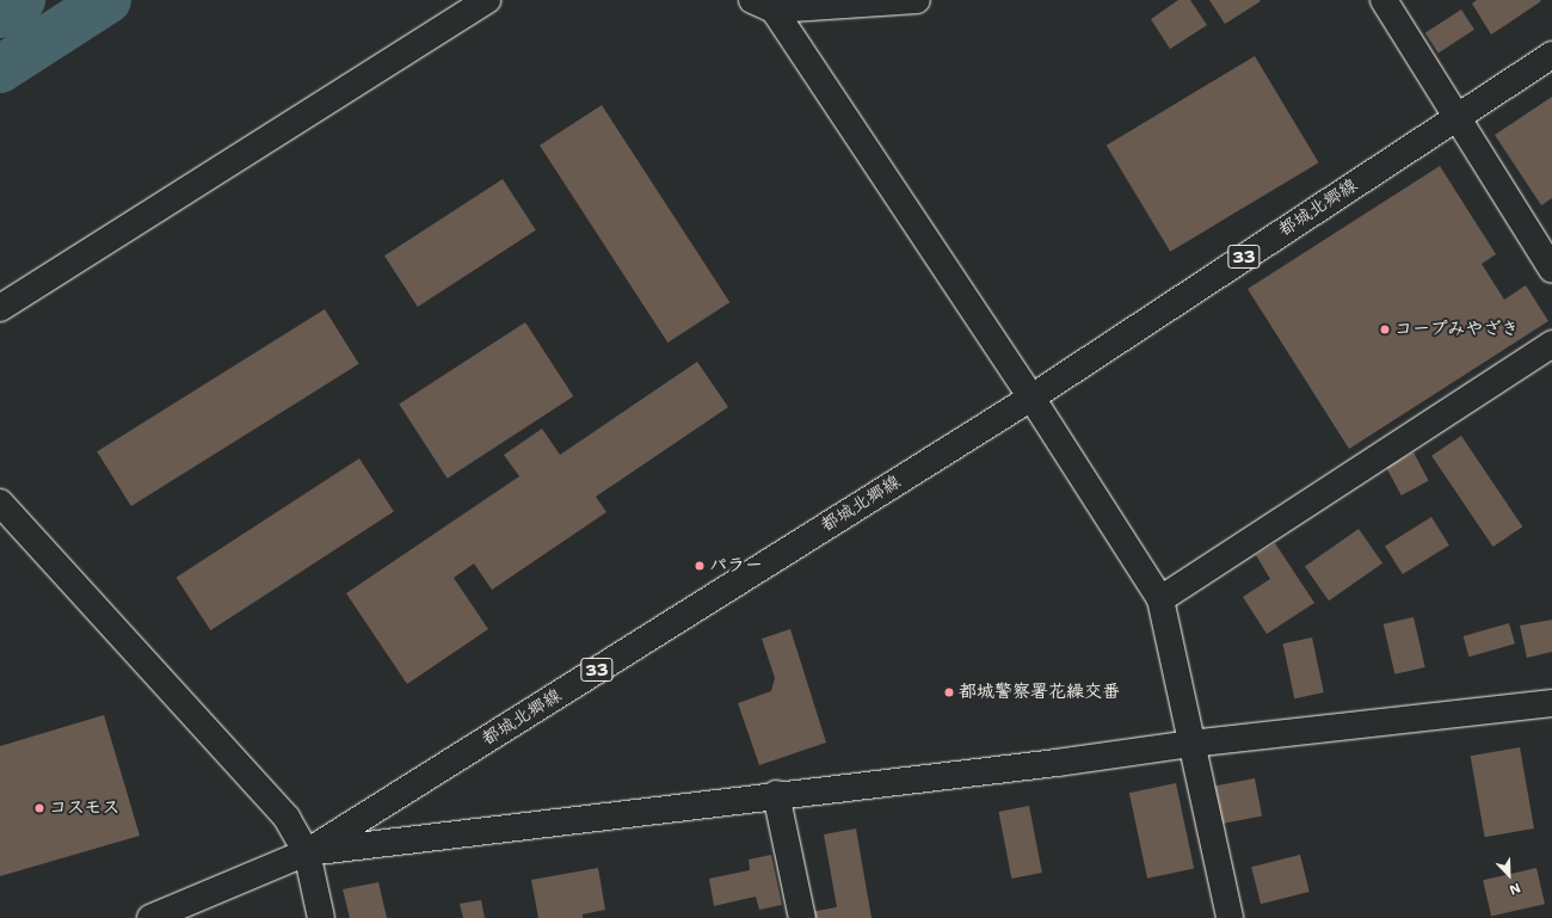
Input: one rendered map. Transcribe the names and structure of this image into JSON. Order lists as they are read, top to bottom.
{
  "streets": {
    "street": ["都城北郷線", "33"]
  },
  "places": [
    "コープみやざき",
    "パラー",
    "都城警察署花繰交番",
    "コスモス"
  ],
  "north": "bottom right"
}
